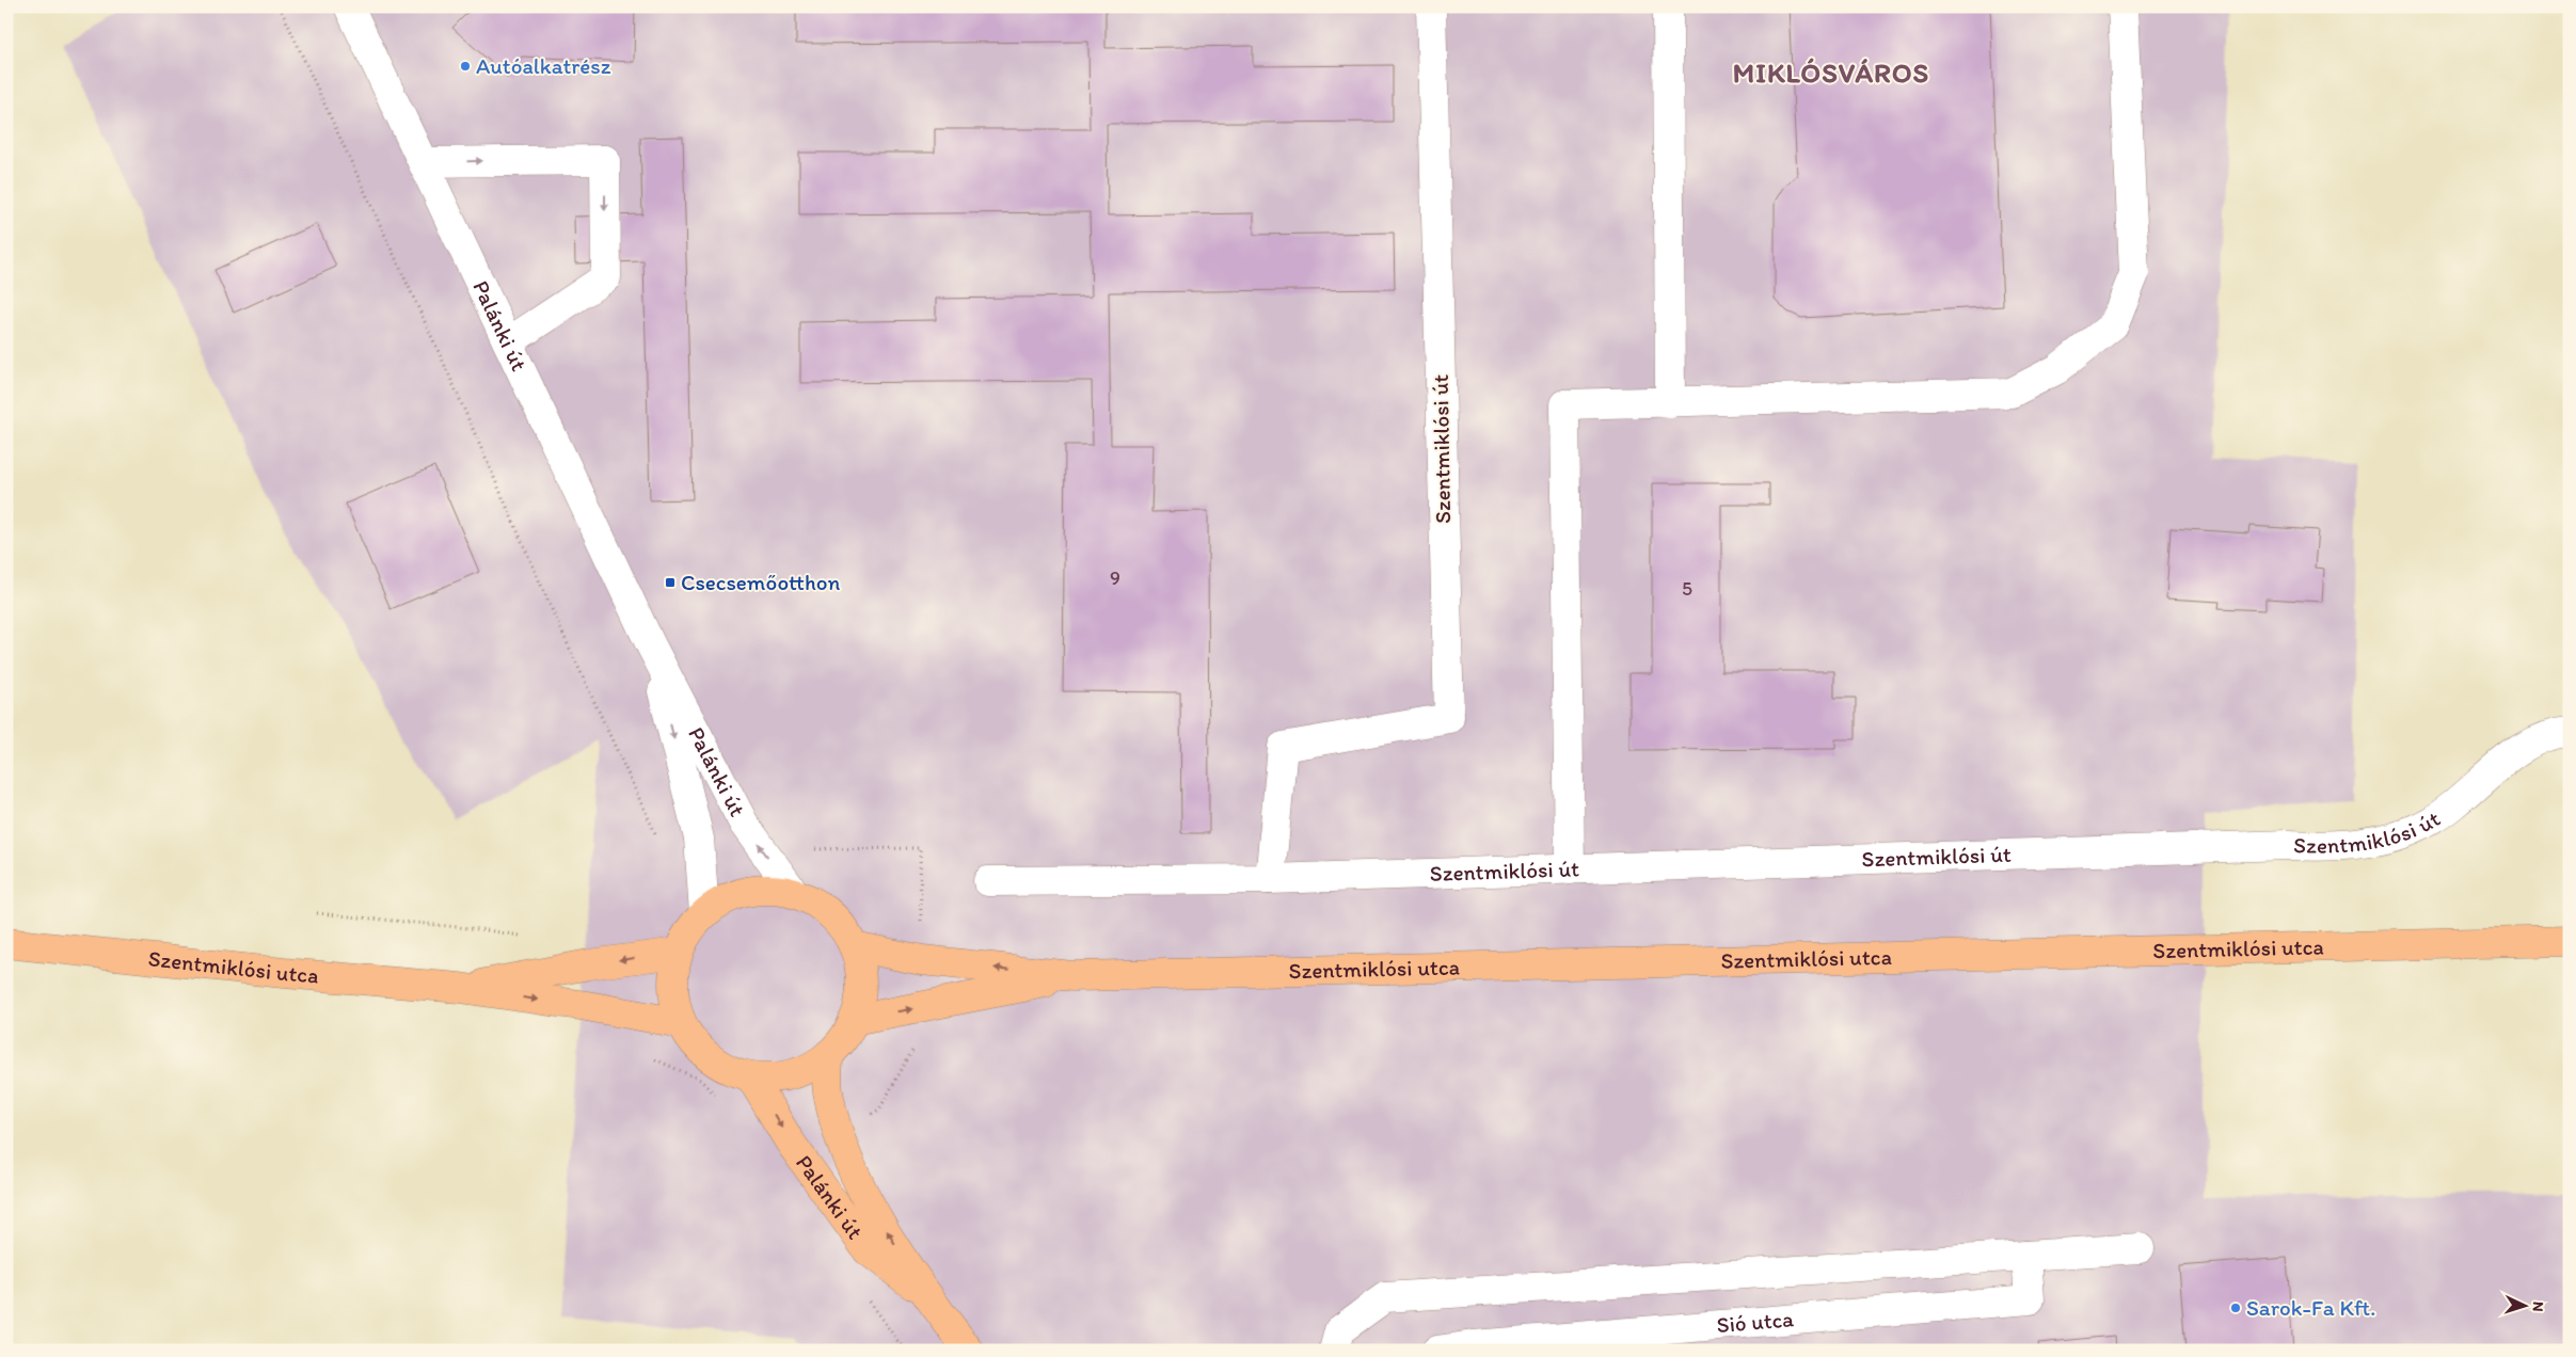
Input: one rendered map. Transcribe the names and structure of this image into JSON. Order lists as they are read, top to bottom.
{
  "streets": {
    "main road": ["Palánki út", "Szentmiklósi utca"],
    "street": ["Szentmiklósi út", "Sió utca"]
  },
  "districts": ["MIKLÓSVÁROS"],
  "places": {
    "other": ["Autóalkatrész", "Sarok-Fa Kft."],
    "transit": ["Csecsemőotthon"]
  },
  "house_numbers": ["9", "5"],
  "north": "right"
}
